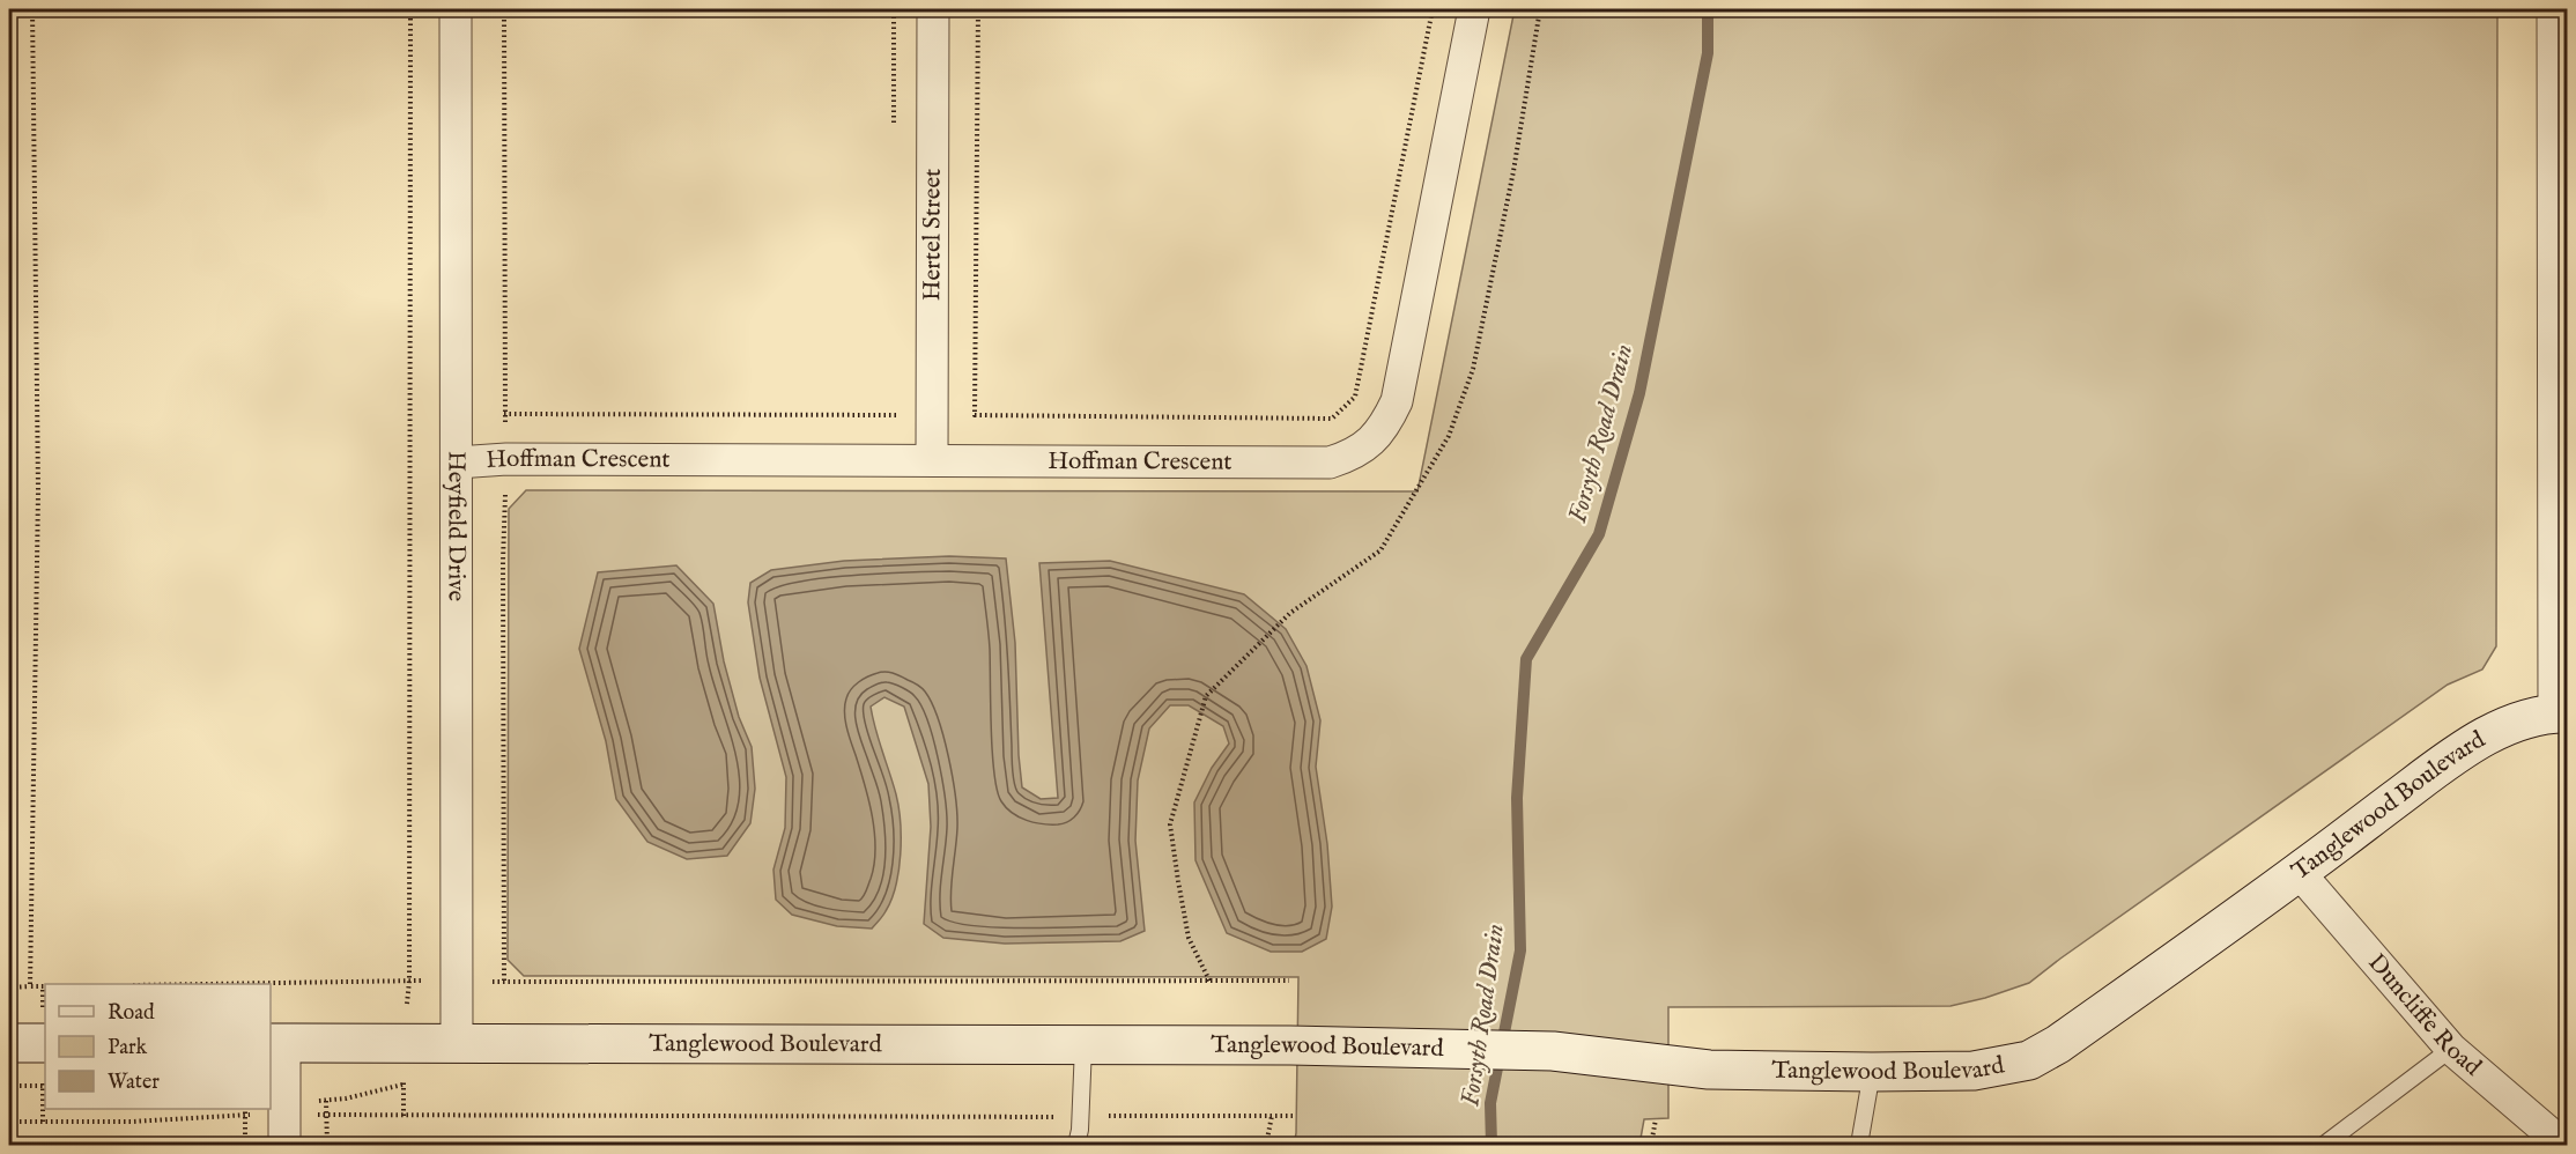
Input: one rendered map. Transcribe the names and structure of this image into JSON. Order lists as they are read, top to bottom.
{
  "streets": {
    "street": [
      "Hertel Street",
      "Hoffman Crescent",
      "Heyfield Drive",
      "Tanglewood Boulevard",
      "Duncliffe Road"
    ]
  },
  "crossings": [
    ["Hertel Street", "Hoffman Crescent"],
    ["Hoffman Crescent", "Heyfield Drive"],
    ["Heyfield Drive", "Tanglewood Boulevard"],
    ["Tanglewood Boulevard", "Duncliffe Road"]
  ],
  "water": ["Forsyth Road Drain"],
  "legend": ["Road", "Park", "Water"]
}
